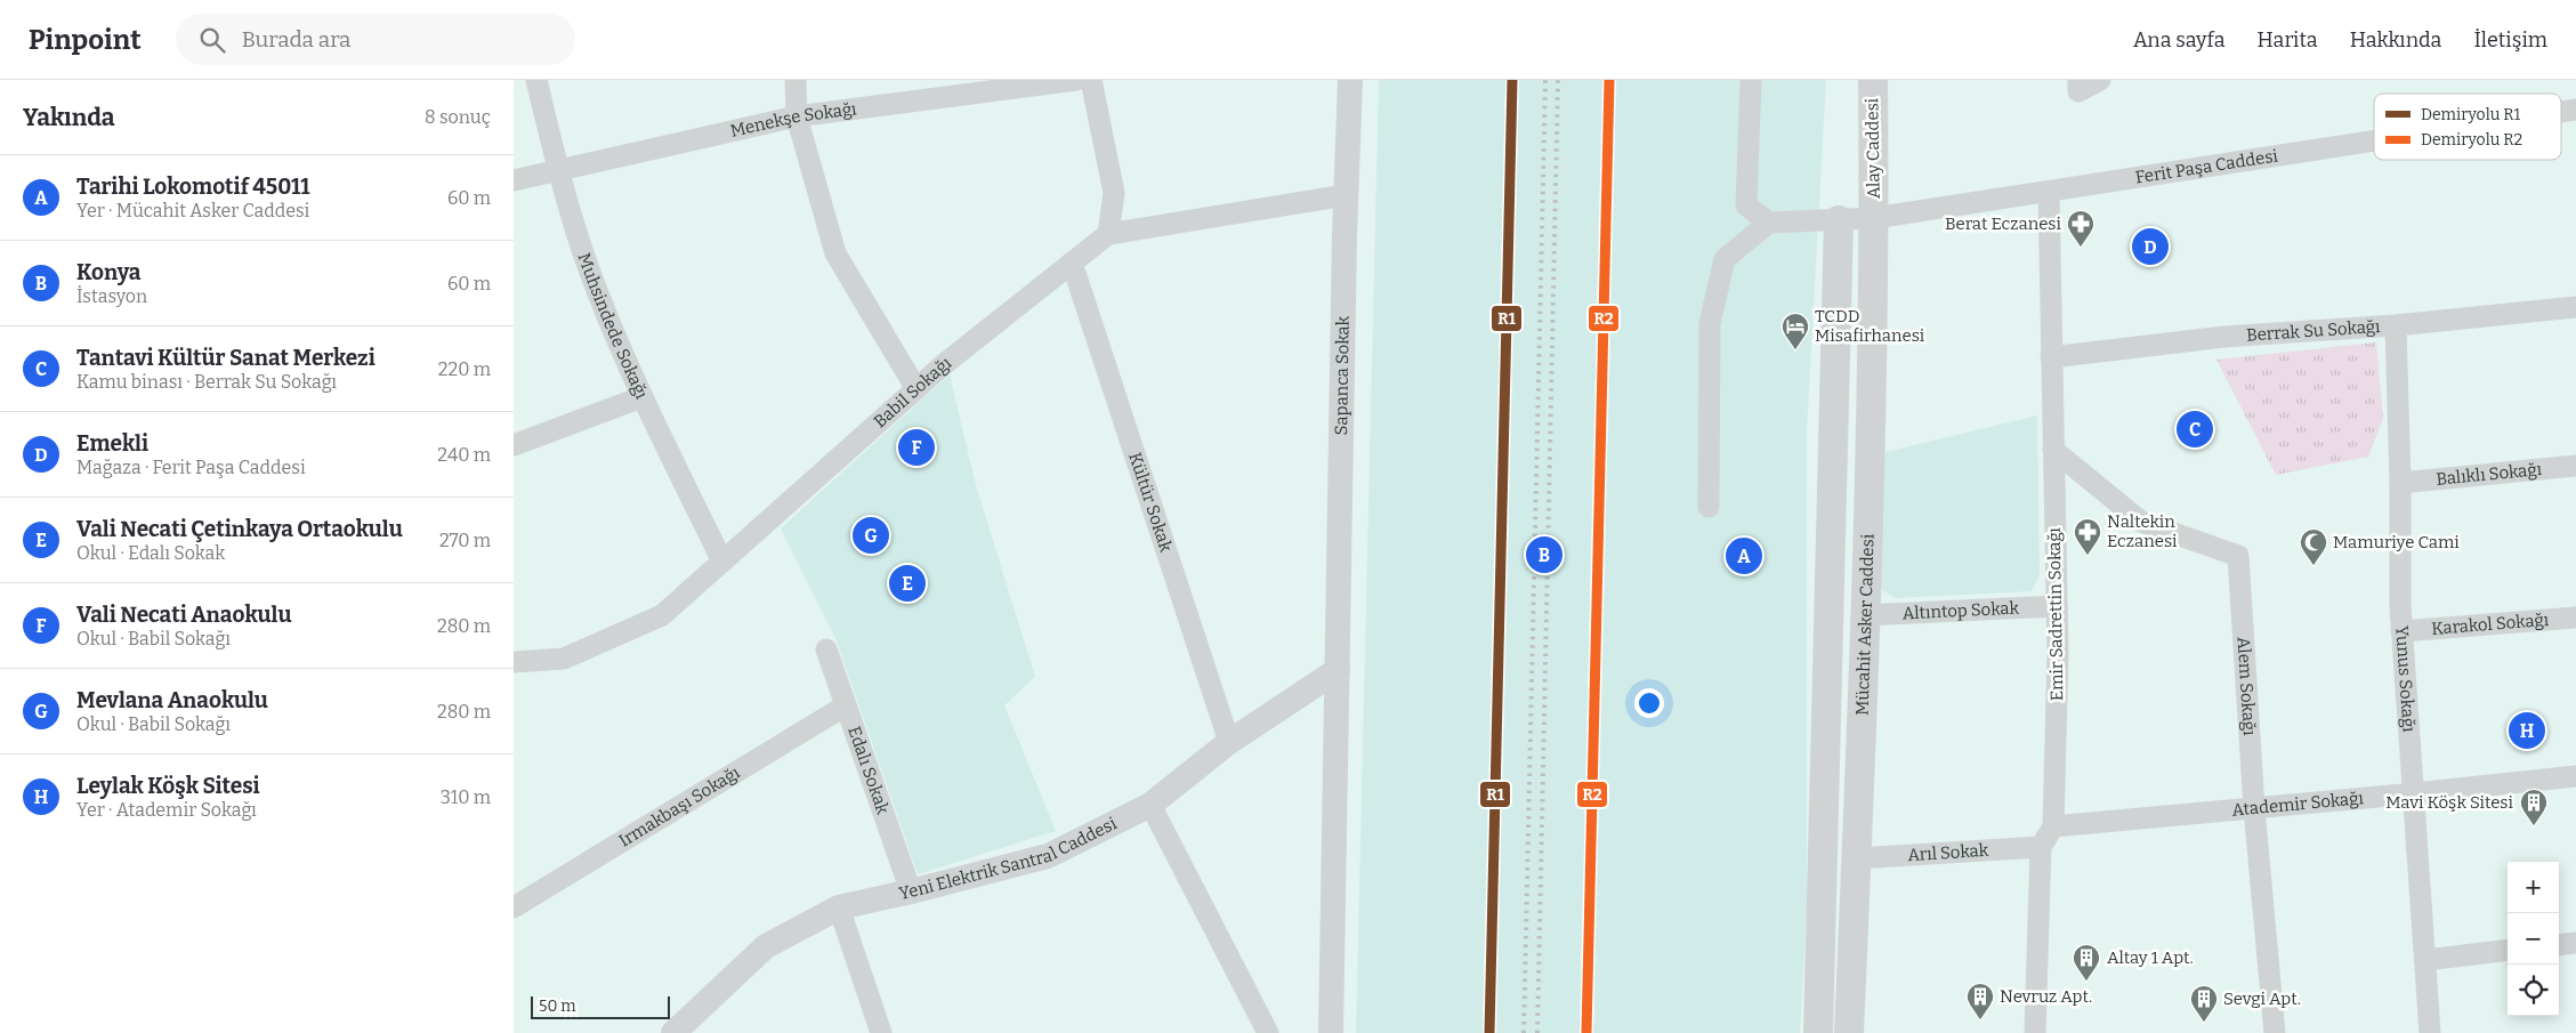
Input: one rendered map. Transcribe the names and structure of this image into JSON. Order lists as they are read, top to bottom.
{
  "streets": {
    "main road": ["Alay Caddesi", "Mücahit Asker Caddesi"],
    "street": [
      "Menekşe Sokağı",
      "Ferit Paşa Caddesi",
      "Muhsindede Sokağı",
      "Berrak Su Sokağı",
      "Sapanca Sokak",
      "Babil Sokağı",
      "Balıklı Sokağı",
      "Kültür Sokak",
      "Altıntop Sokak",
      "Emir Sadrettin Sokağı",
      "Karakol Sokağı",
      "Yunus Sokağı",
      "Alem Sokağı",
      "Edalı Sokak",
      "Atademir Sokağı",
      "Irmakbaşı Sokağı",
      "Arıl Sokak",
      "Yeni Elektrik Santral Caddesi"
    ]
  },
  "crossings": [
    ["Menekşe Sokağı", "Muhsindede Sokağı"],
    ["Alay Caddesi", "Ferit Paşa Caddesi"],
    ["Alay Caddesi", "Mücahit Asker Caddesi"],
    ["Ferit Paşa Caddesi", "Emir Sadrettin Sokağı"],
    ["Ferit Paşa Caddesi", "Mücahit Asker Caddesi"],
    ["Muhsindede Sokağı", "Babil Sokağı"],
    ["Berrak Su Sokağı", "Emir Sadrettin Sokağı"],
    ["Berrak Su Sokağı", "Yunus Sokağı"],
    ["Sapanca Sokak", "Babil Sokağı"],
    ["Sapanca Sokak", "Yeni Elektrik Santral Caddesi"],
    ["Babil Sokağı", "Kültür Sokak"],
    ["Balıklı Sokağı", "Yunus Sokağı"],
    ["Kültür Sokak", "Yeni Elektrik Santral Caddesi"],
    ["Altıntop Sokak", "Emir Sadrettin Sokağı"],
    ["Altıntop Sokak", "Mücahit Asker Caddesi"],
    ["Emir Sadrettin Sokağı", "Alem Sokağı"],
    ["Emir Sadrettin Sokağı", "Atademir Sokağı"],
    ["Karakol Sokağı", "Yunus Sokağı"],
    ["Mücahit Asker Caddesi", "Arıl Sokak"],
    ["Yunus Sokağı", "Atademir Sokağı"],
    ["Alem Sokağı", "Atademir Sokağı"],
    ["Edalı Sokak", "Irmakbaşı Sokağı"],
    ["Edalı Sokak", "Yeni Elektrik Santral Caddesi"]
  ],
  "places": {
    "pharmacy": ["Berat Eczanesi", "Naltekin Eczanesi"],
    "hotel": ["TCDD Misafirhanesi"],
    "mosque": ["Mamuriye Cami"],
    "building": [
      "Mavi Köşk Sitesi",
      "Altay 1 Apt.",
      "Nevruz Apt.",
      "Sevgi Apt."
    ]
  },
  "lines": ["rail line R1", "rail line R2"],
  "legend": ["Demiryolu R1", "Demiryolu R2"],
  "scale_bar": "50 m",
  "page": {
    "header": "Pinpoint",
    "search": "Burada ara",
    "nav": [
      "Ana sayfa",
      "Harita",
      "Hakkında",
      "İletişim"
    ],
    "heading": ["Yakında", "8 sonuç"],
    "list": [
      {
        "mark": "A",
        "name": "Tarihi Lokomotif 45011",
        "note": "Yer · Mücahit Asker Caddesi",
        "value": "60 m"
      },
      {
        "mark": "B",
        "name": "Konya",
        "note": "İstasyon",
        "value": "60 m"
      },
      {
        "mark": "C",
        "name": "Tantavi Kültür Sanat Merkezi",
        "note": "Kamu binası · Berrak Su Sokağı",
        "value": "220 m"
      },
      {
        "mark": "D",
        "name": "Emekli",
        "note": "Mağaza · Ferit Paşa Caddesi",
        "value": "240 m"
      },
      {
        "mark": "E",
        "name": "Vali Necati Çetinkaya Ortaokulu",
        "note": "Okul · Edalı Sokak",
        "value": "270 m"
      },
      {
        "mark": "F",
        "name": "Vali Necati Anaokulu",
        "note": "Okul · Babil Sokağı",
        "value": "280 m"
      },
      {
        "mark": "G",
        "name": "Mevlana Anaokulu",
        "note": "Okul · Babil Sokağı",
        "value": "280 m"
      },
      {
        "mark": "H",
        "name": "Leylak Köşk Sitesi",
        "note": "Yer · Atademir Sokağı",
        "value": "310 m"
      }
    ],
    "pins": [
      "D",
      "C",
      "F",
      "G",
      "B",
      "A",
      "E",
      "H"
    ],
    "map_buttons": ["+", "−"],
    "scale": "50 m"
  }
}
